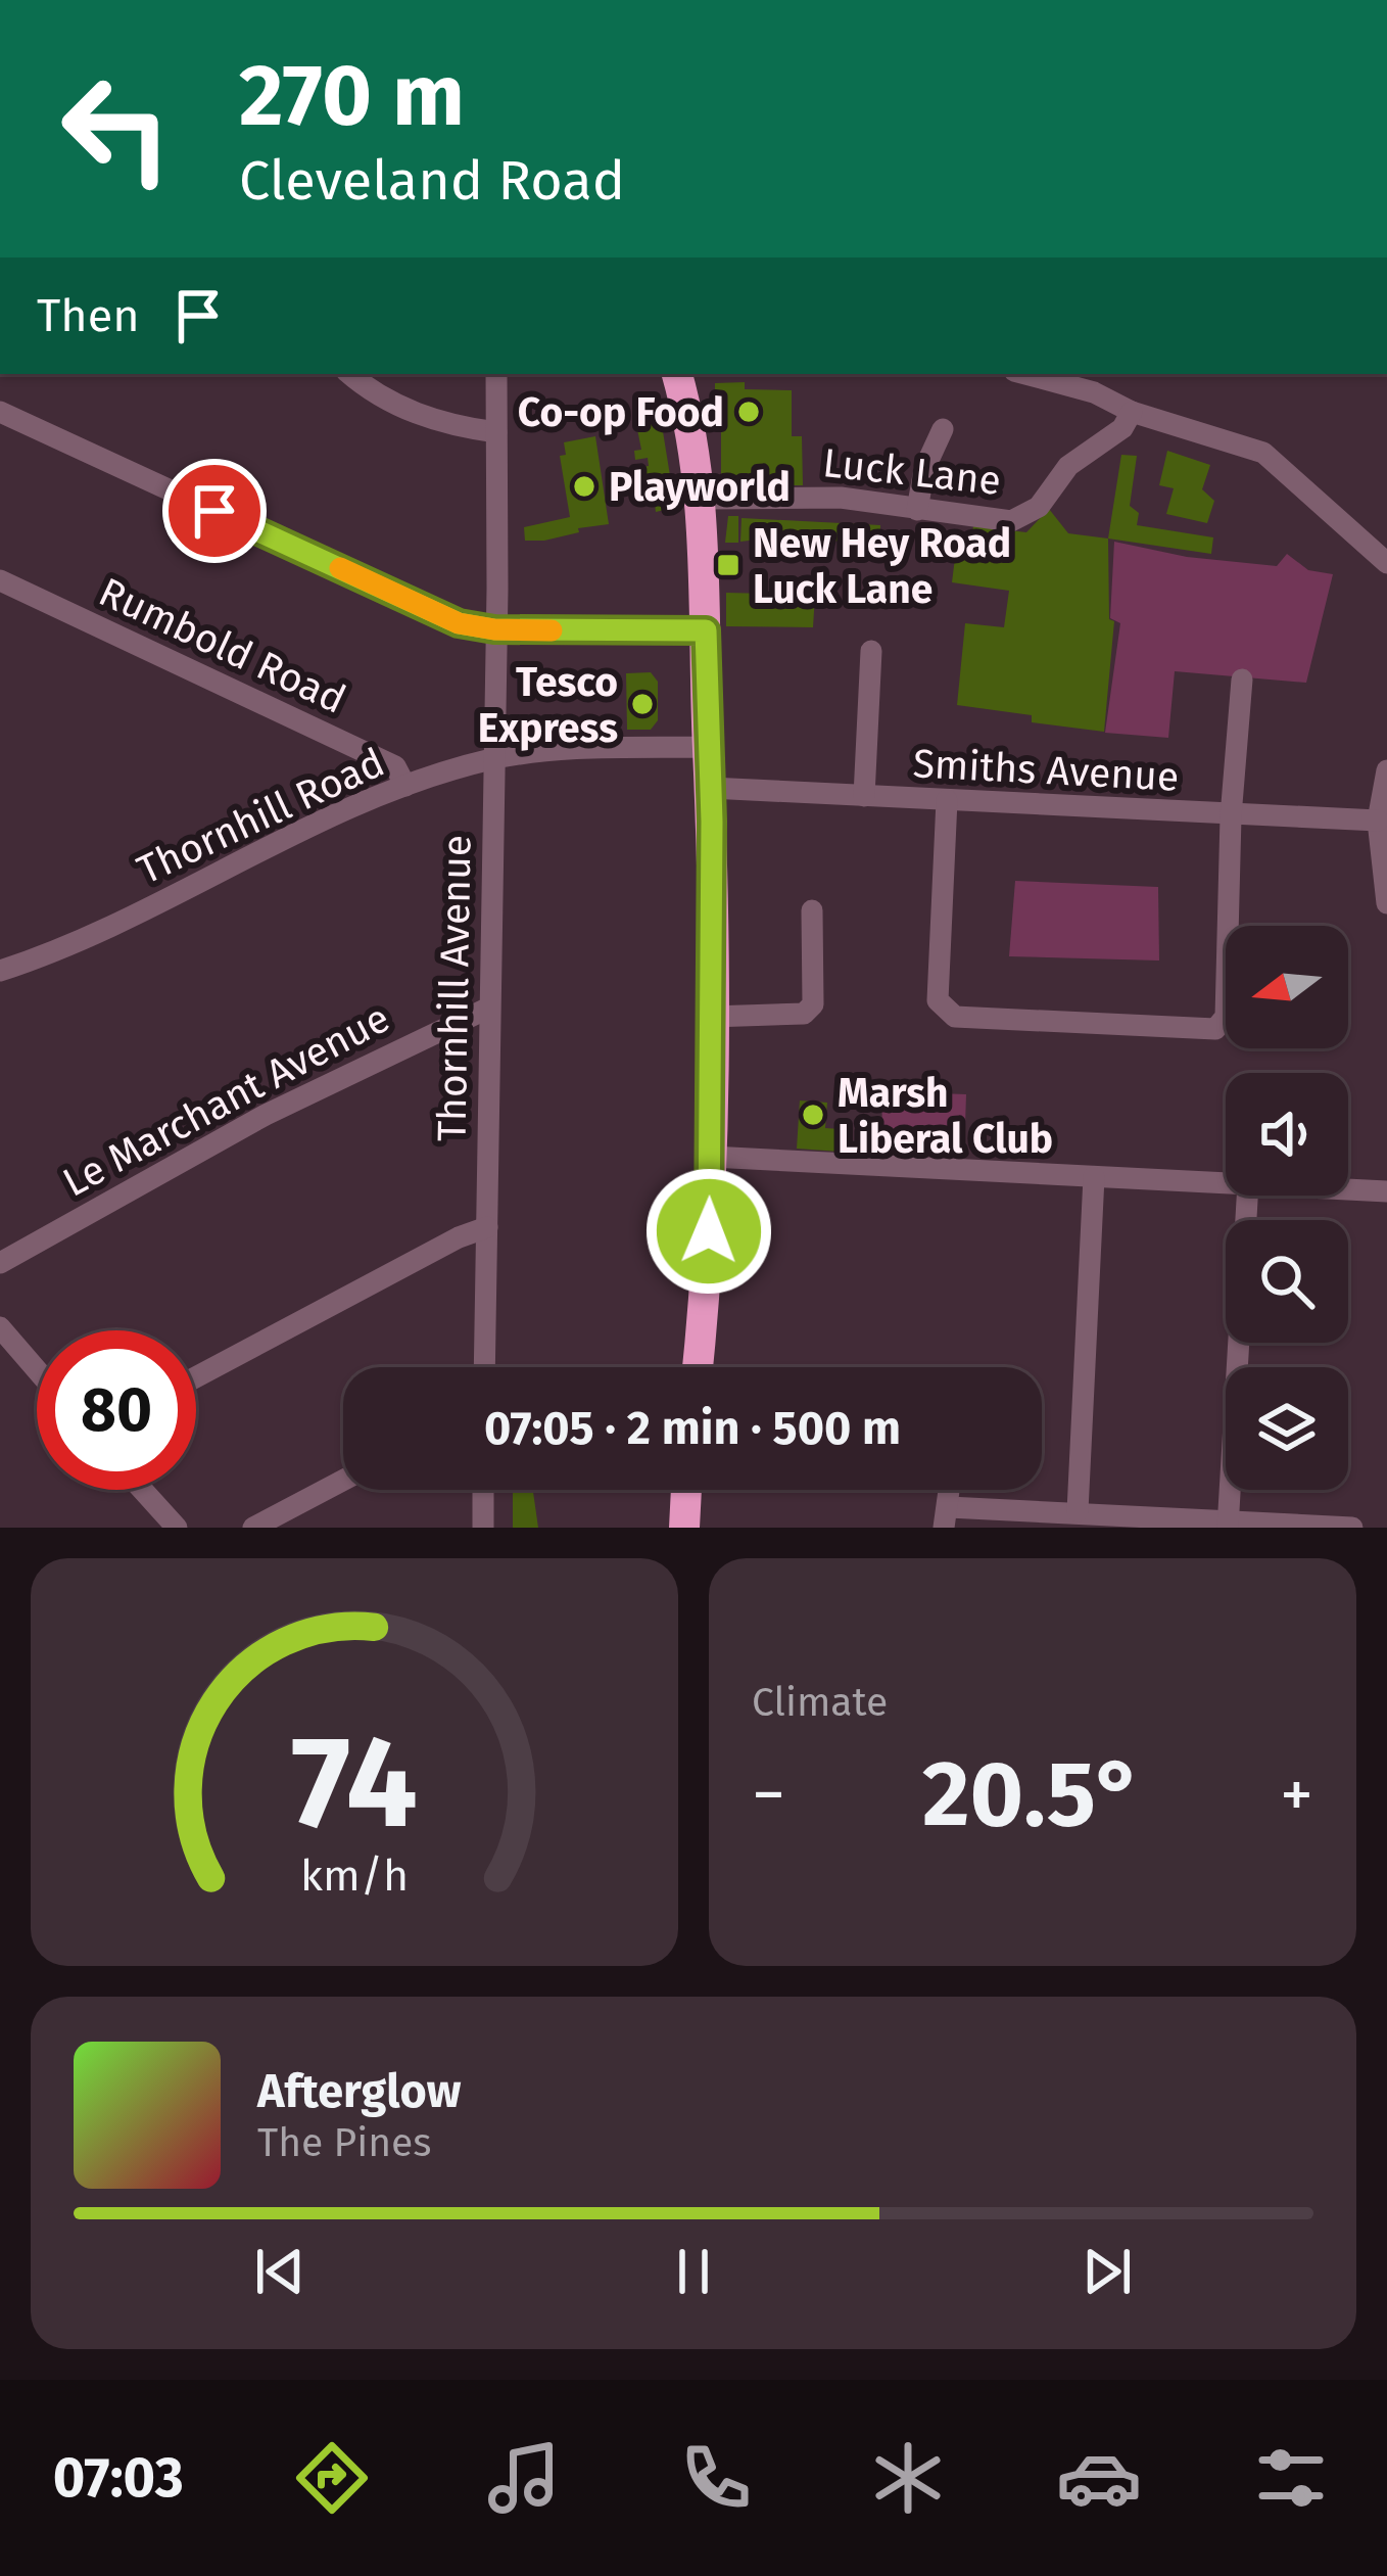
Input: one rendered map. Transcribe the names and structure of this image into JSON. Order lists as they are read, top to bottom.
{
  "streets": {
    "street": [
      "Luck Lane",
      "Rumbold Road",
      "Smiths Avenue",
      "Thornhill Road",
      "Thornhill Avenue",
      "Le Marchant Avenue"
    ]
  },
  "crossings": [
    ["Rumbold Road", "Thornhill Road"],
    ["Thornhill Road", "Thornhill Avenue"],
    ["Thornhill Avenue", "Le Marchant Avenue"]
  ],
  "places": {
    "other": [
      "Co-op Food",
      "Playworld",
      "Tesco Express",
      "Marsh Liberal Club"
    ],
    "transit": ["New Hey Road Luck Lane"]
  },
  "north": "left",
  "page": {
    "turn": ["270 m", "Cleveland Road"],
    "then": "Then",
    "limit": "80",
    "trip": "07:05 · 2 min · 500 m",
    "tile": "Climate",
    "heat": ["−", "20.5°", "+"],
    "song": ["Afterglow", "The Pines"],
    "tabs": "07:03",
    "gauge": ["74", "km/h"]
  }
}
